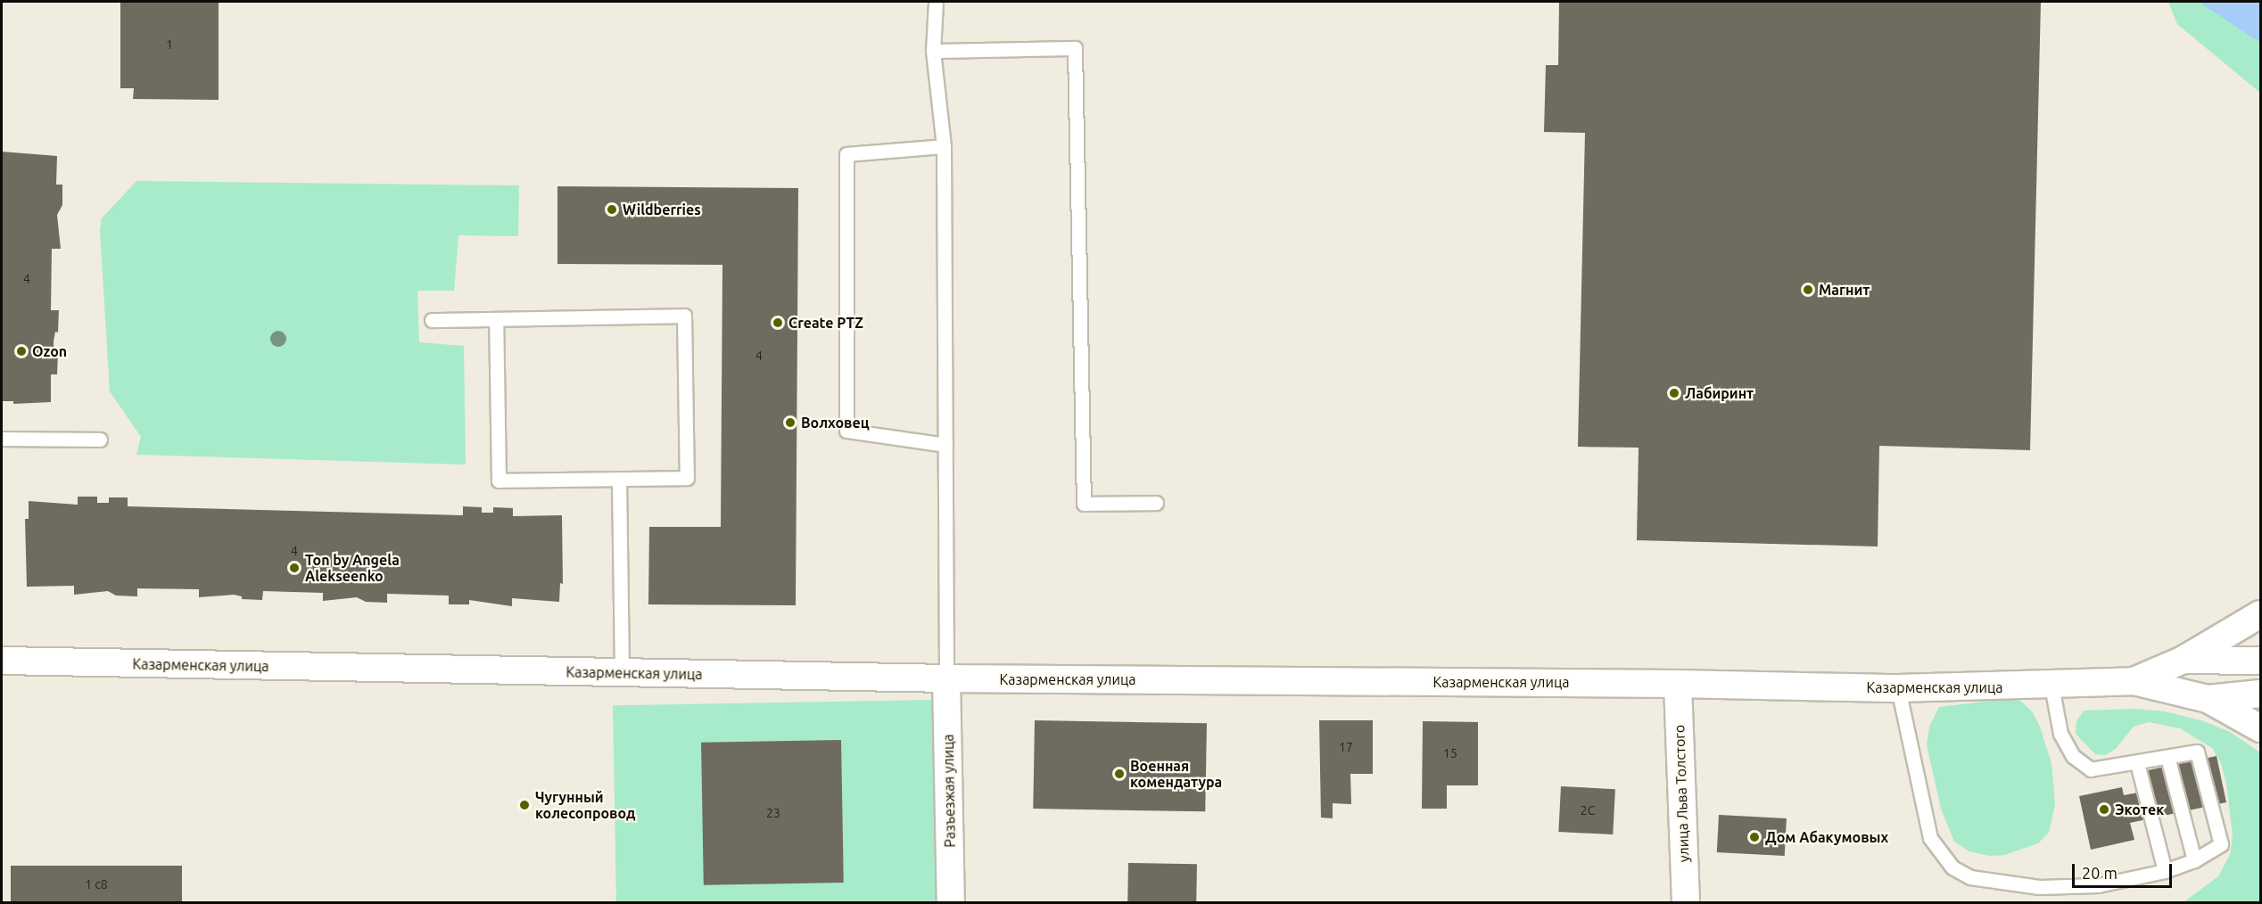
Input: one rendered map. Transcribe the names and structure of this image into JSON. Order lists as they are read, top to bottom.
{
  "streets": {
    "street": ["Казарменская улица", "Разъезжая улица", "улица Льва Толстого"]
  },
  "crossings": [
    ["Казарменская улица", "Разъезжая улица"],
    ["Казарменская улица", "улица Льва Толстого"]
  ],
  "places": [
    "Wildberries",
    "Магнит",
    "Create PTZ",
    "Ozon",
    "Лабиринт",
    "Волховец",
    "Ton by Angela Alekseenko",
    "Военная комендатура",
    "Чугунный колесопровод",
    "Экотек",
    "Дом Абакумовых"
  ],
  "house_numbers": [
    "1",
    "4",
    "4",
    "4",
    "17",
    "15",
    "2С",
    "23",
    "1 с8"
  ],
  "scale_bar": "20 m"
}
